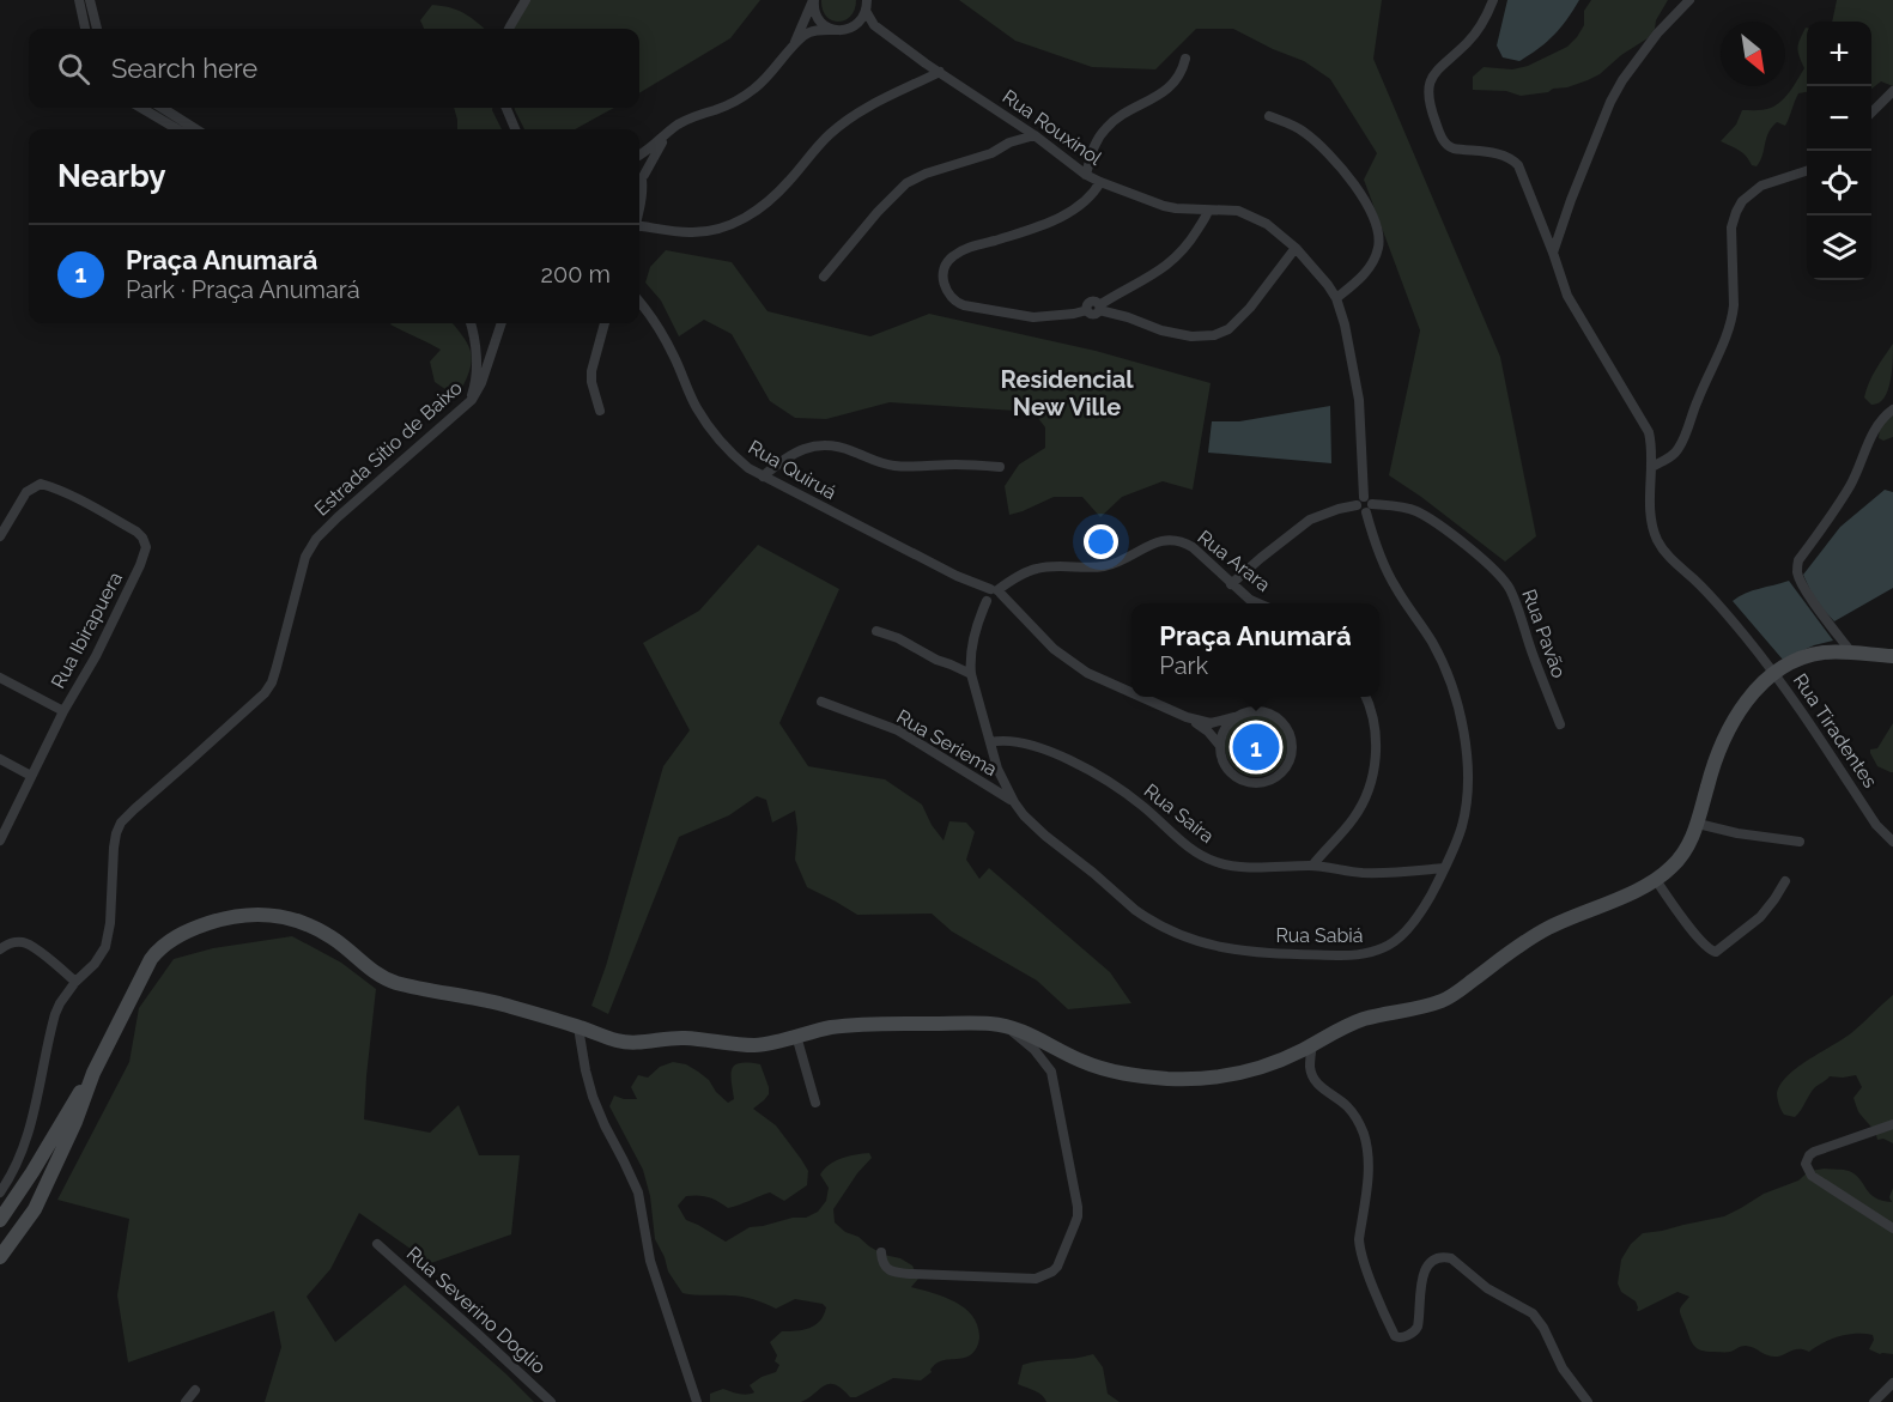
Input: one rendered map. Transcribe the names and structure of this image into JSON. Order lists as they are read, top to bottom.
{
  "streets": {
    "street": [
      "Rua Rouxinol",
      "Estrada Sítio de Baixo",
      "Rua Quiruá",
      "Rua Arara",
      "Rua Ibirapuera",
      "Rua Pavão",
      "Rua Tiradentes",
      "Rua Seriema",
      "Rua Saíra",
      "Rua Sabiá",
      "Rua Severino Doglio"
    ]
  },
  "crossings": [
    ["Rua Rouxinol", "Rua Pavão"],
    ["Rua Rouxinol", "Rua Sabiá"],
    ["Rua Quiruá", "Rua Arara"],
    ["Rua Quiruá", "Rua Sabiá"],
    ["Rua Arara", "Rua Pavão"],
    ["Rua Arara", "Rua Sabiá"],
    ["Rua Pavão", "Rua Sabiá"],
    ["Rua Seriema", "Rua Sabiá"],
    ["Rua Saíra", "Rua Sabiá"]
  ],
  "districts": ["Residencial New Ville"],
  "north": "bottom right",
  "page": {
    "map_buttons": ["+", "−"],
    "search": "Search here",
    "heading": "Nearby",
    "list": [
      {
        "mark": "1",
        "name": "Praça Anumará",
        "note": "Park · Praça Anumará",
        "value": "200 m"
      }
    ],
    "popup": ["Praça Anumará", "Park"],
    "pins": "1"
  }
}
